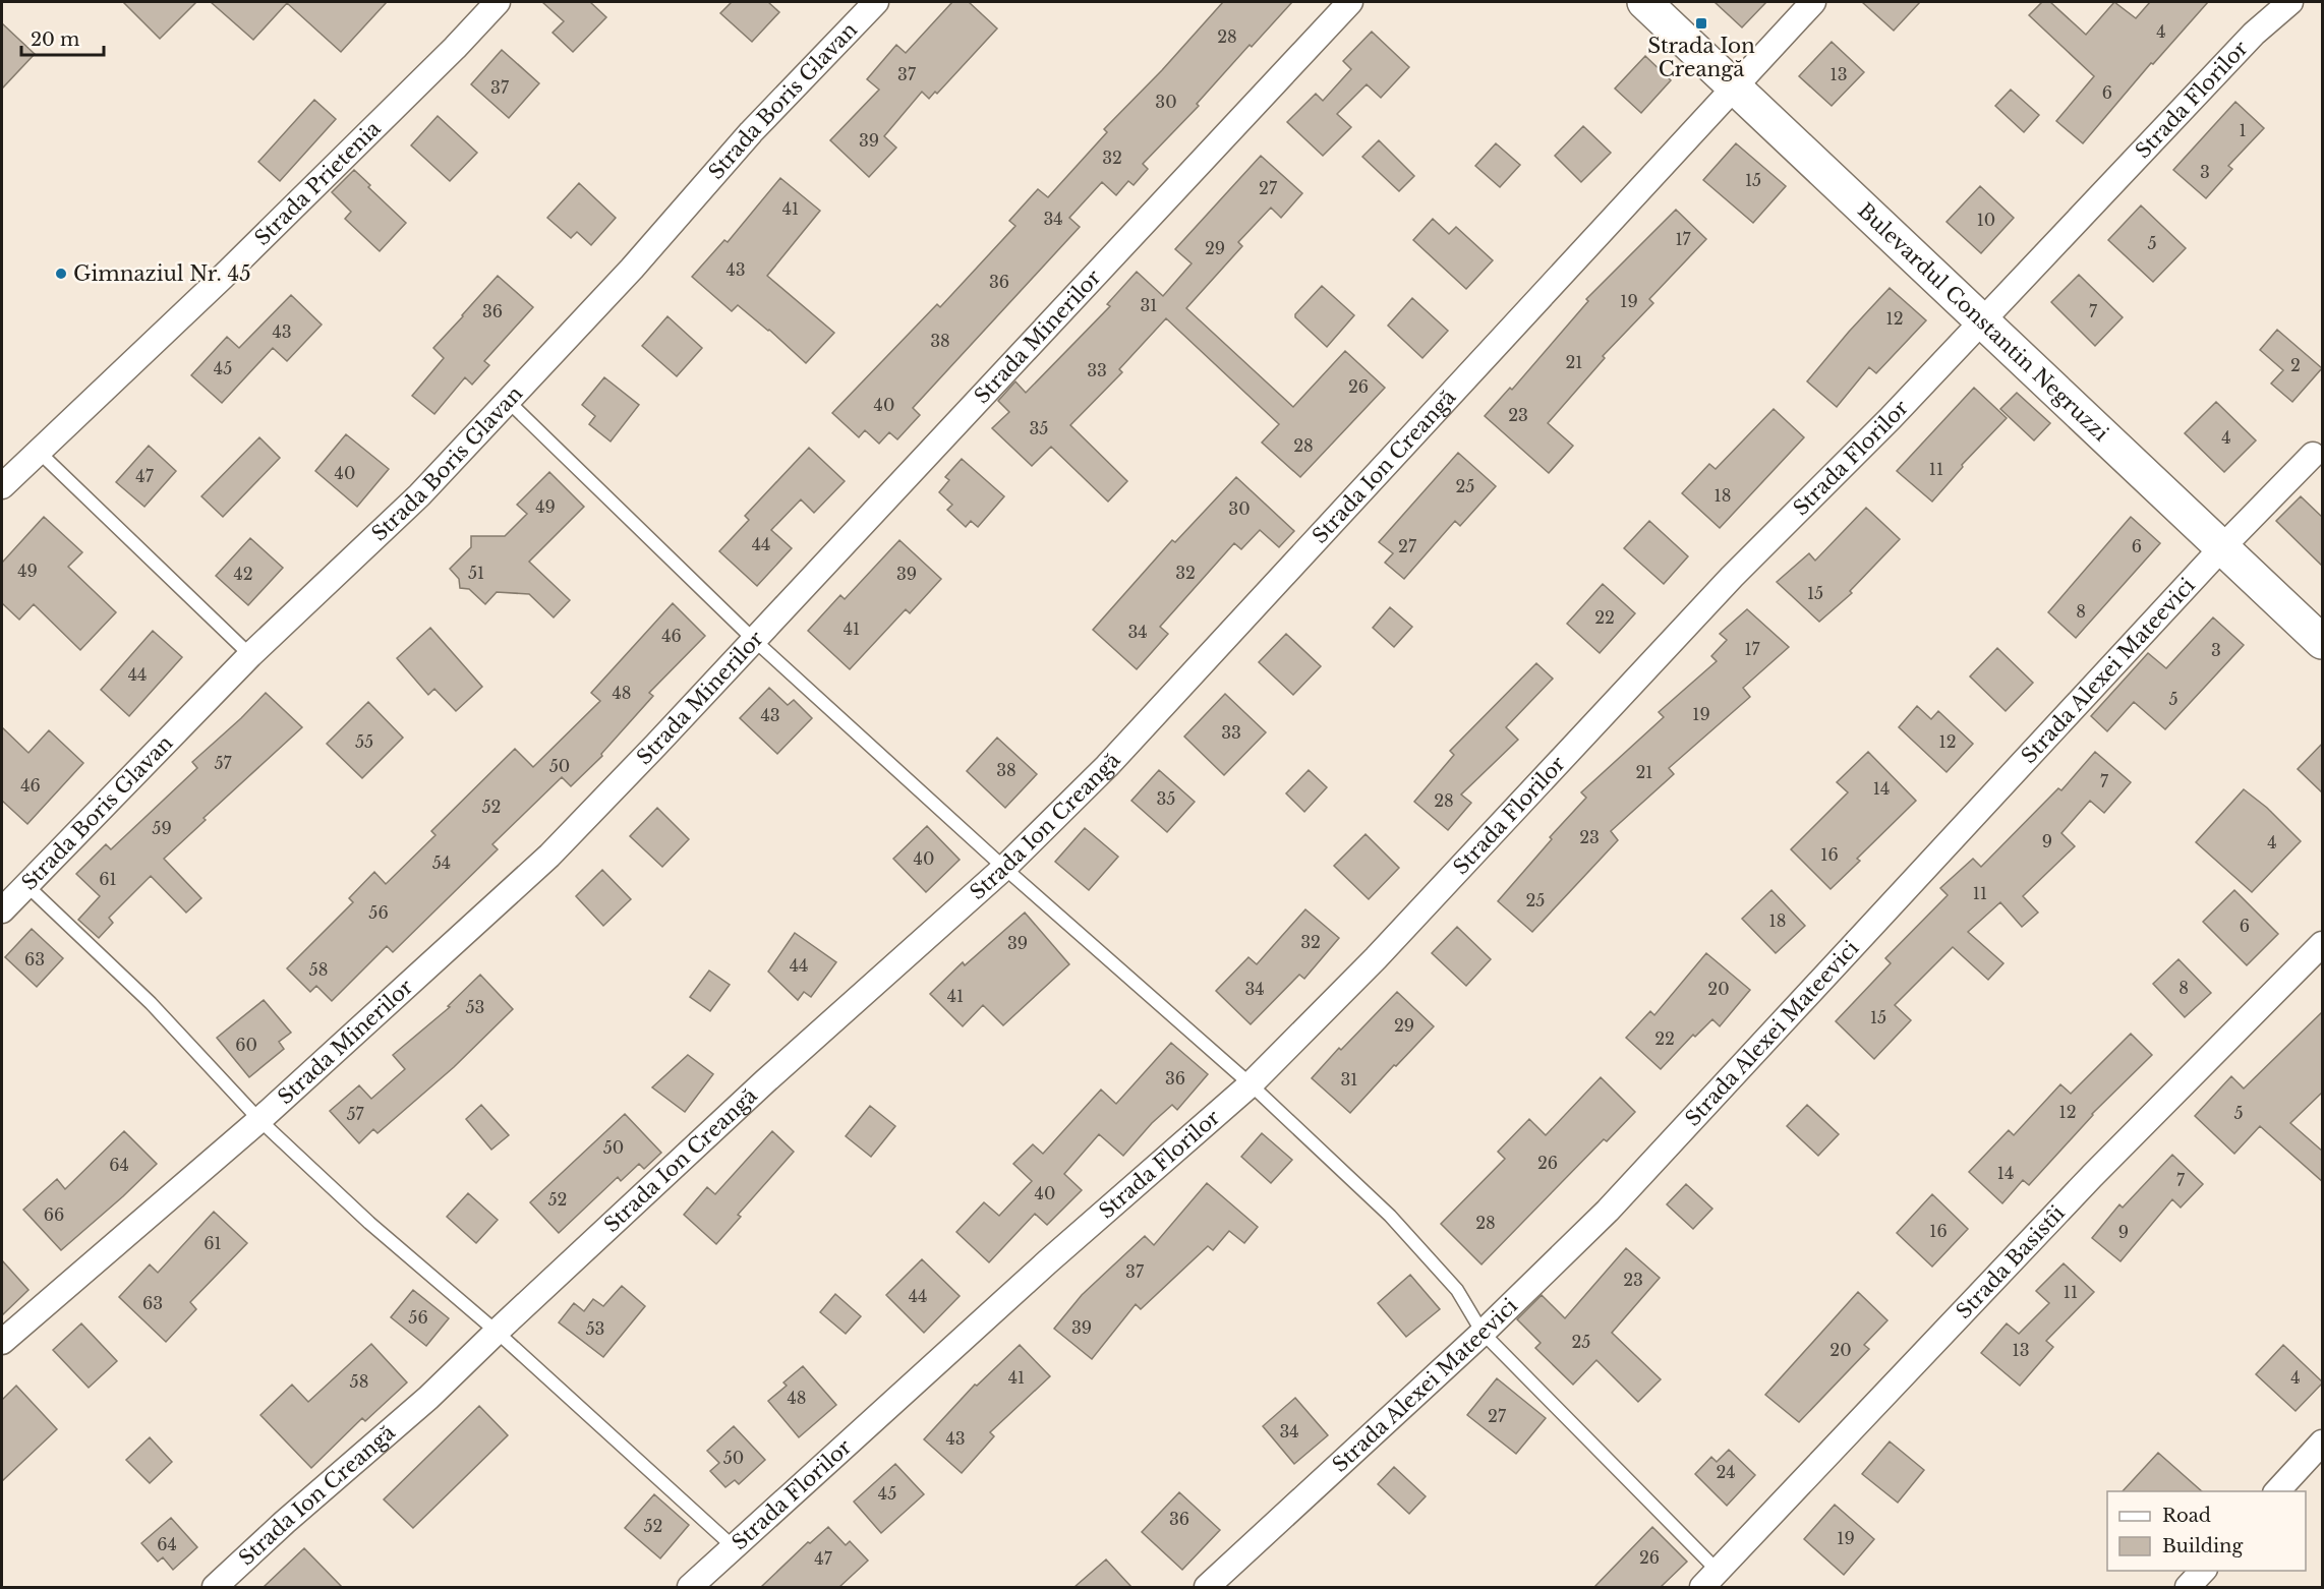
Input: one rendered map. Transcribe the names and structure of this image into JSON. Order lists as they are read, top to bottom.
{
  "streets": {
    "street": [
      "Strada Florilor",
      "Strada Boris Glavan",
      "Strada Prietenia",
      "Bulevardul Constantin Negruzzi",
      "Strada Minerilor",
      "Strada Ion Creangă",
      "Strada Alexei Mateevici",
      "Strada Basistîi"
    ]
  },
  "crossings": [
    ["Strada Florilor", "Bulevardul Constantin Negruzzi"],
    ["Bulevardul Constantin Negruzzi", "Strada Ion Creangă"],
    ["Bulevardul Constantin Negruzzi", "Strada Alexei Mateevici"]
  ],
  "places": {
    "transit": ["Strada Ion Creangă"],
    "other": ["Gimnaziul Nr. 45"]
  },
  "house_numbers": [
    "4",
    "28",
    "37",
    "13",
    "37",
    "6",
    "30",
    "1",
    "39",
    "32",
    "3",
    "15",
    "27",
    "41",
    "34",
    "10",
    "17",
    "5",
    "29",
    "43",
    "36",
    "19",
    "31",
    "36",
    "7",
    "12",
    "43",
    "38",
    "21",
    "2",
    "45",
    "33",
    "26",
    "40",
    "23",
    "35",
    "4",
    "28",
    "11",
    "40",
    "47",
    "25",
    "18",
    "49",
    "30",
    "44",
    "27",
    "6",
    "49",
    "51",
    "32",
    "42",
    "39",
    "15",
    "8",
    "22",
    "41",
    "34",
    "46",
    "17",
    "3",
    "44",
    "48",
    "5",
    "19",
    "43",
    "33",
    "55",
    "12",
    "57",
    "50",
    "38",
    "21",
    "7",
    "46",
    "14",
    "35",
    "28",
    "52",
    "59",
    "23",
    "9",
    "4",
    "16",
    "40",
    "54",
    "61",
    "11",
    "25",
    "56",
    "18",
    "6",
    "32",
    "39",
    "63",
    "44",
    "58",
    "8",
    "34",
    "20",
    "41",
    "53",
    "15",
    "29",
    "22",
    "60",
    "36",
    "31",
    "12",
    "5",
    "57",
    "50",
    "26",
    "64",
    "14",
    "7",
    "40",
    "52",
    "66",
    "28",
    "16",
    "9",
    "61",
    "37",
    "23",
    "11",
    "44",
    "63",
    "56",
    "39",
    "53",
    "25",
    "20",
    "13",
    "41",
    "4",
    "58",
    "48",
    "27",
    "34",
    "43",
    "50",
    "24",
    "45",
    "36",
    "52",
    "19",
    "64",
    "26",
    "47"
  ],
  "legend": ["Road", "Building"],
  "scale_bar": "20 m"
}
